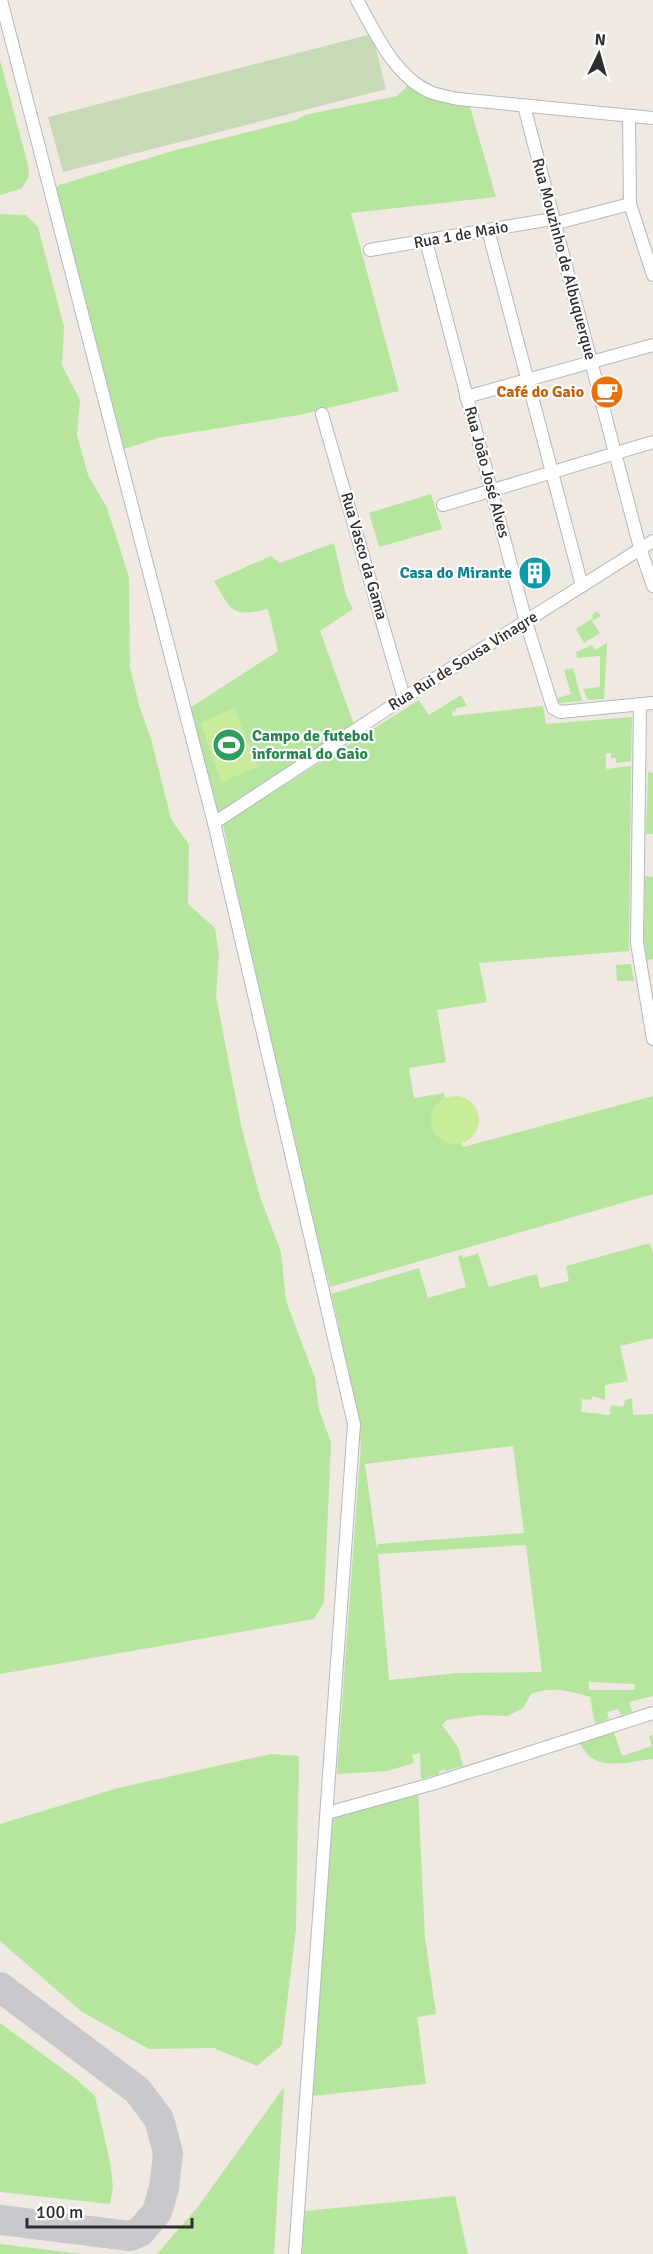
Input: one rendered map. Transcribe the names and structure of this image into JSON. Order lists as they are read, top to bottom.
{
  "streets": {
    "street": [
      "Rua 1 de Maio",
      "Rua Mouzinho de Albuquerque",
      "Rua João José Alves",
      "Rua Vasco da Gama",
      "Rua Rui de Sousa Vinagre"
    ]
  },
  "crossings": [
    ["Rua 1 de Maio", "Rua Mouzinho de Albuquerque"],
    ["Rua 1 de Maio", "Rua João José Alves"],
    ["Rua Mouzinho de Albuquerque", "Rua Rui de Sousa Vinagre"],
    ["Rua João José Alves", "Rua Rui de Sousa Vinagre"],
    ["Rua Vasco da Gama", "Rua Rui de Sousa Vinagre"]
  ],
  "places": {
    "cafe": ["Café do Gaio"],
    "building": ["Casa do Mirante"],
    "sports": ["Campo de futebol informal do Gaio"]
  },
  "scale_bar": "100 m",
  "north": "top"
}
